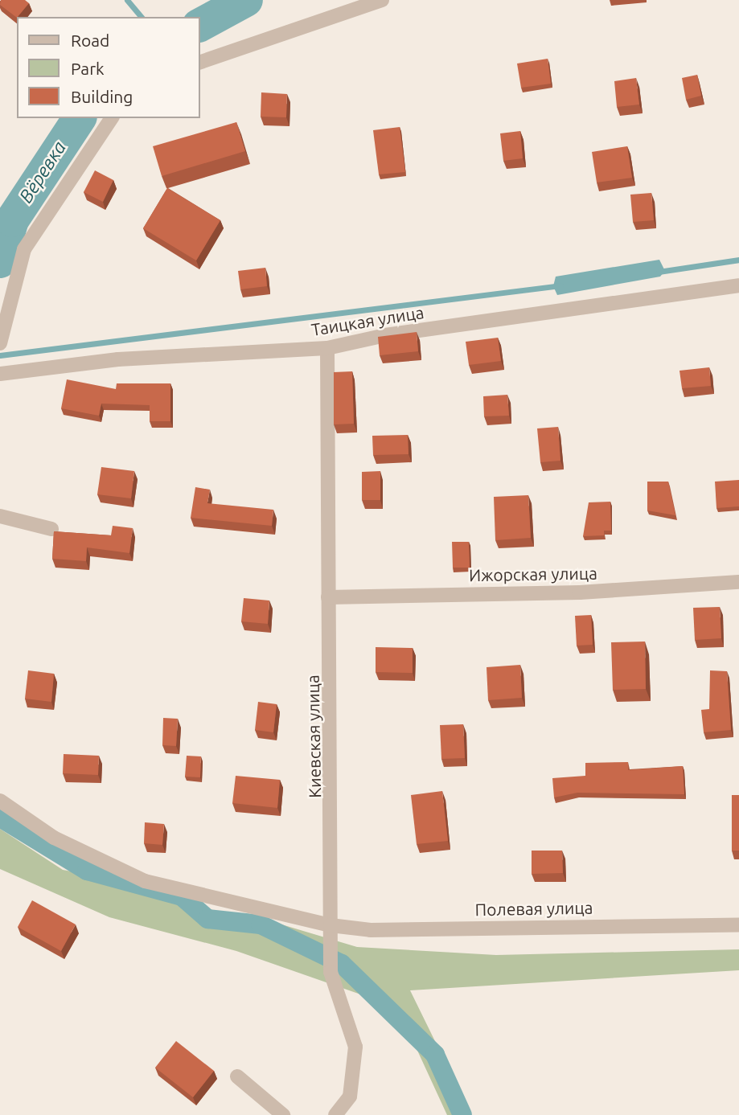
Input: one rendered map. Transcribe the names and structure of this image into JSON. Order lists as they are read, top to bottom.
{
  "streets": {
    "street": [
      "Таицкая улица",
      "Ижорская улица",
      "Киевская улица",
      "Полевая улица"
    ]
  },
  "crossings": [
    ["Таицкая улица", "Киевская улица"],
    ["Ижорская улица", "Киевская улица"],
    ["Киевская улица", "Полевая улица"]
  ],
  "water": ["Вёревка"],
  "legend": ["Road", "Park", "Building"]
}
